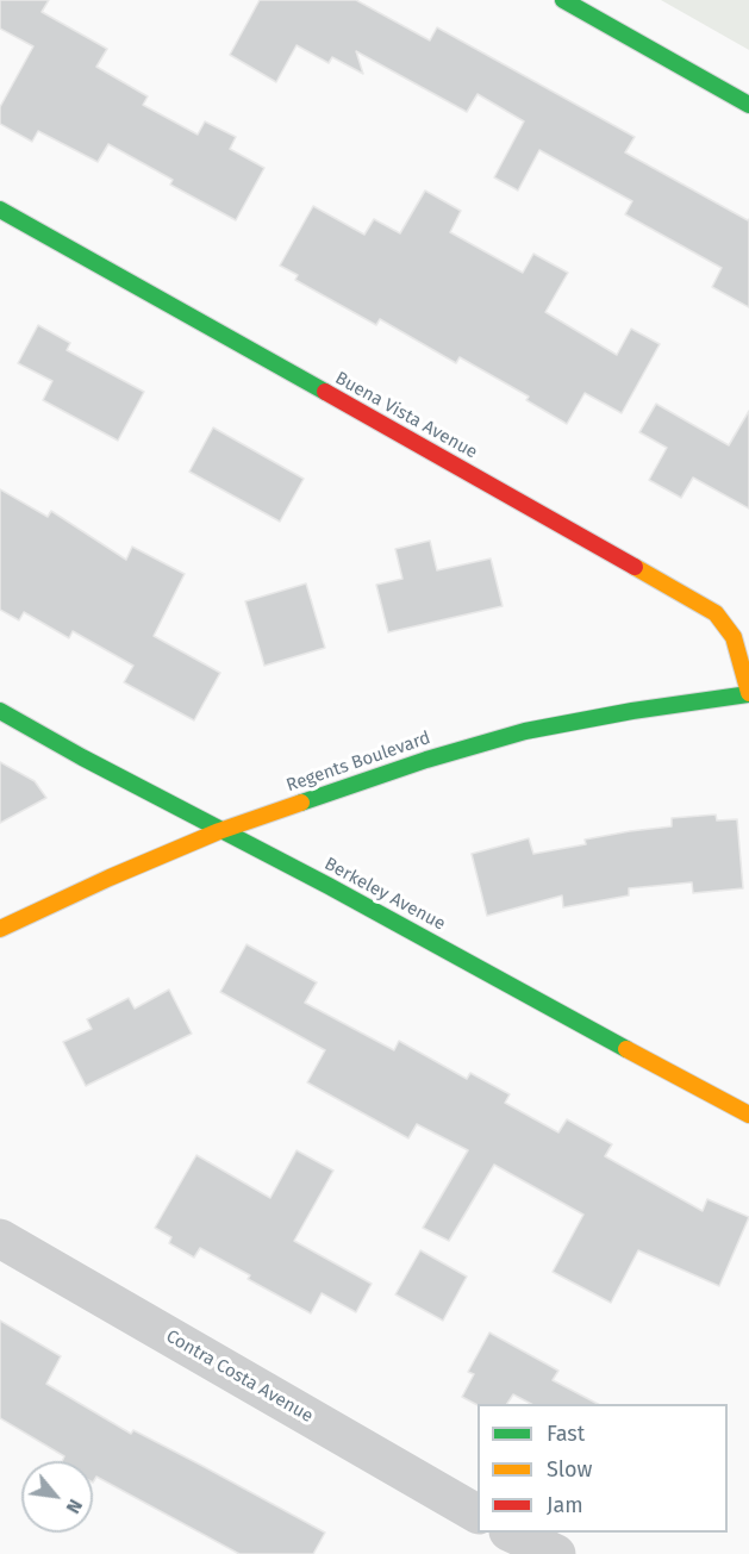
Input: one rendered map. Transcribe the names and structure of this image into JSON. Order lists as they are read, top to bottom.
{
  "streets": {
    "street": [
      "Buena Vista Avenue",
      "Regents Boulevard",
      "Berkeley Avenue",
      "Contra Costa Avenue"
    ]
  },
  "crossings": [
    ["Buena Vista Avenue", "Regents Boulevard"],
    ["Regents Boulevard", "Berkeley Avenue"]
  ],
  "legend": ["Fast", "Slow", "Jam"],
  "north": "bottom right"
}
